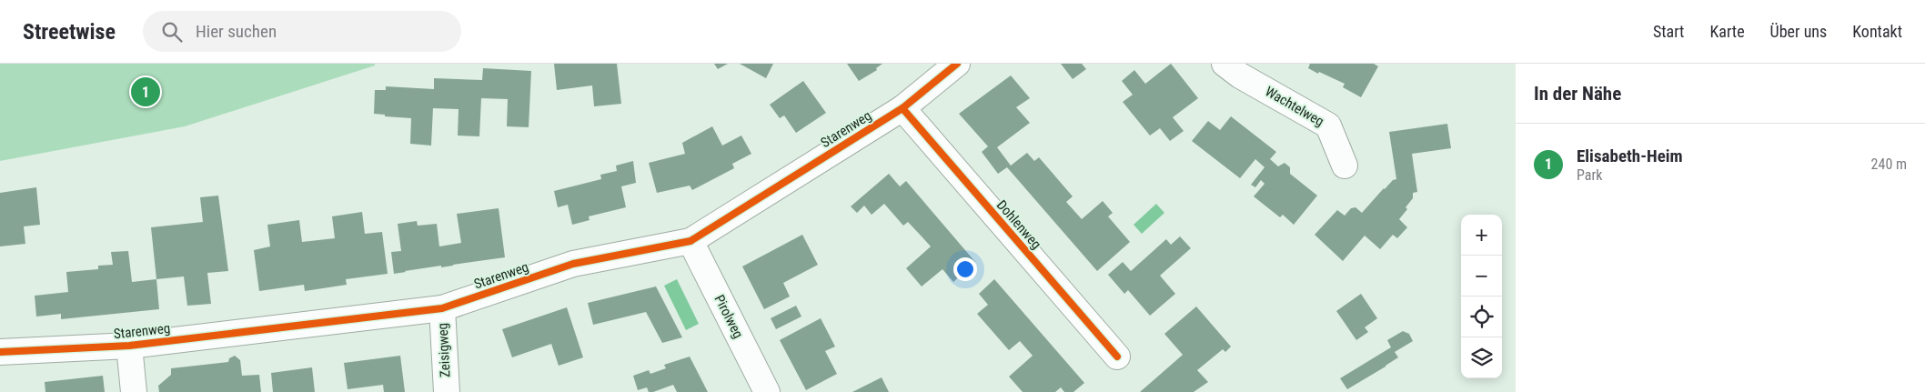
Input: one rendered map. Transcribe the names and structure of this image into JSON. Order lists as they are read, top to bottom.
{
  "streets": {
    "street": [
      "Wachtelweg",
      "Starenweg",
      "Dohlenweg",
      "Pirolweg",
      "Zeisigweg"
    ]
  },
  "crossings": [
    ["Starenweg", "Dohlenweg"],
    ["Starenweg", "Pirolweg"],
    ["Starenweg", "Zeisigweg"]
  ],
  "page": {
    "header": "Streetwise",
    "search": "Hier suchen",
    "nav": [
      "Start",
      "Karte",
      "Über uns",
      "Kontakt"
    ],
    "heading": "In der Nähe",
    "pins": "1",
    "list": [
      {
        "mark": "1",
        "name": "Elisabeth-Heim",
        "note": "Park",
        "value": "240 m"
      }
    ],
    "map_buttons": ["+", "−"]
  }
}
